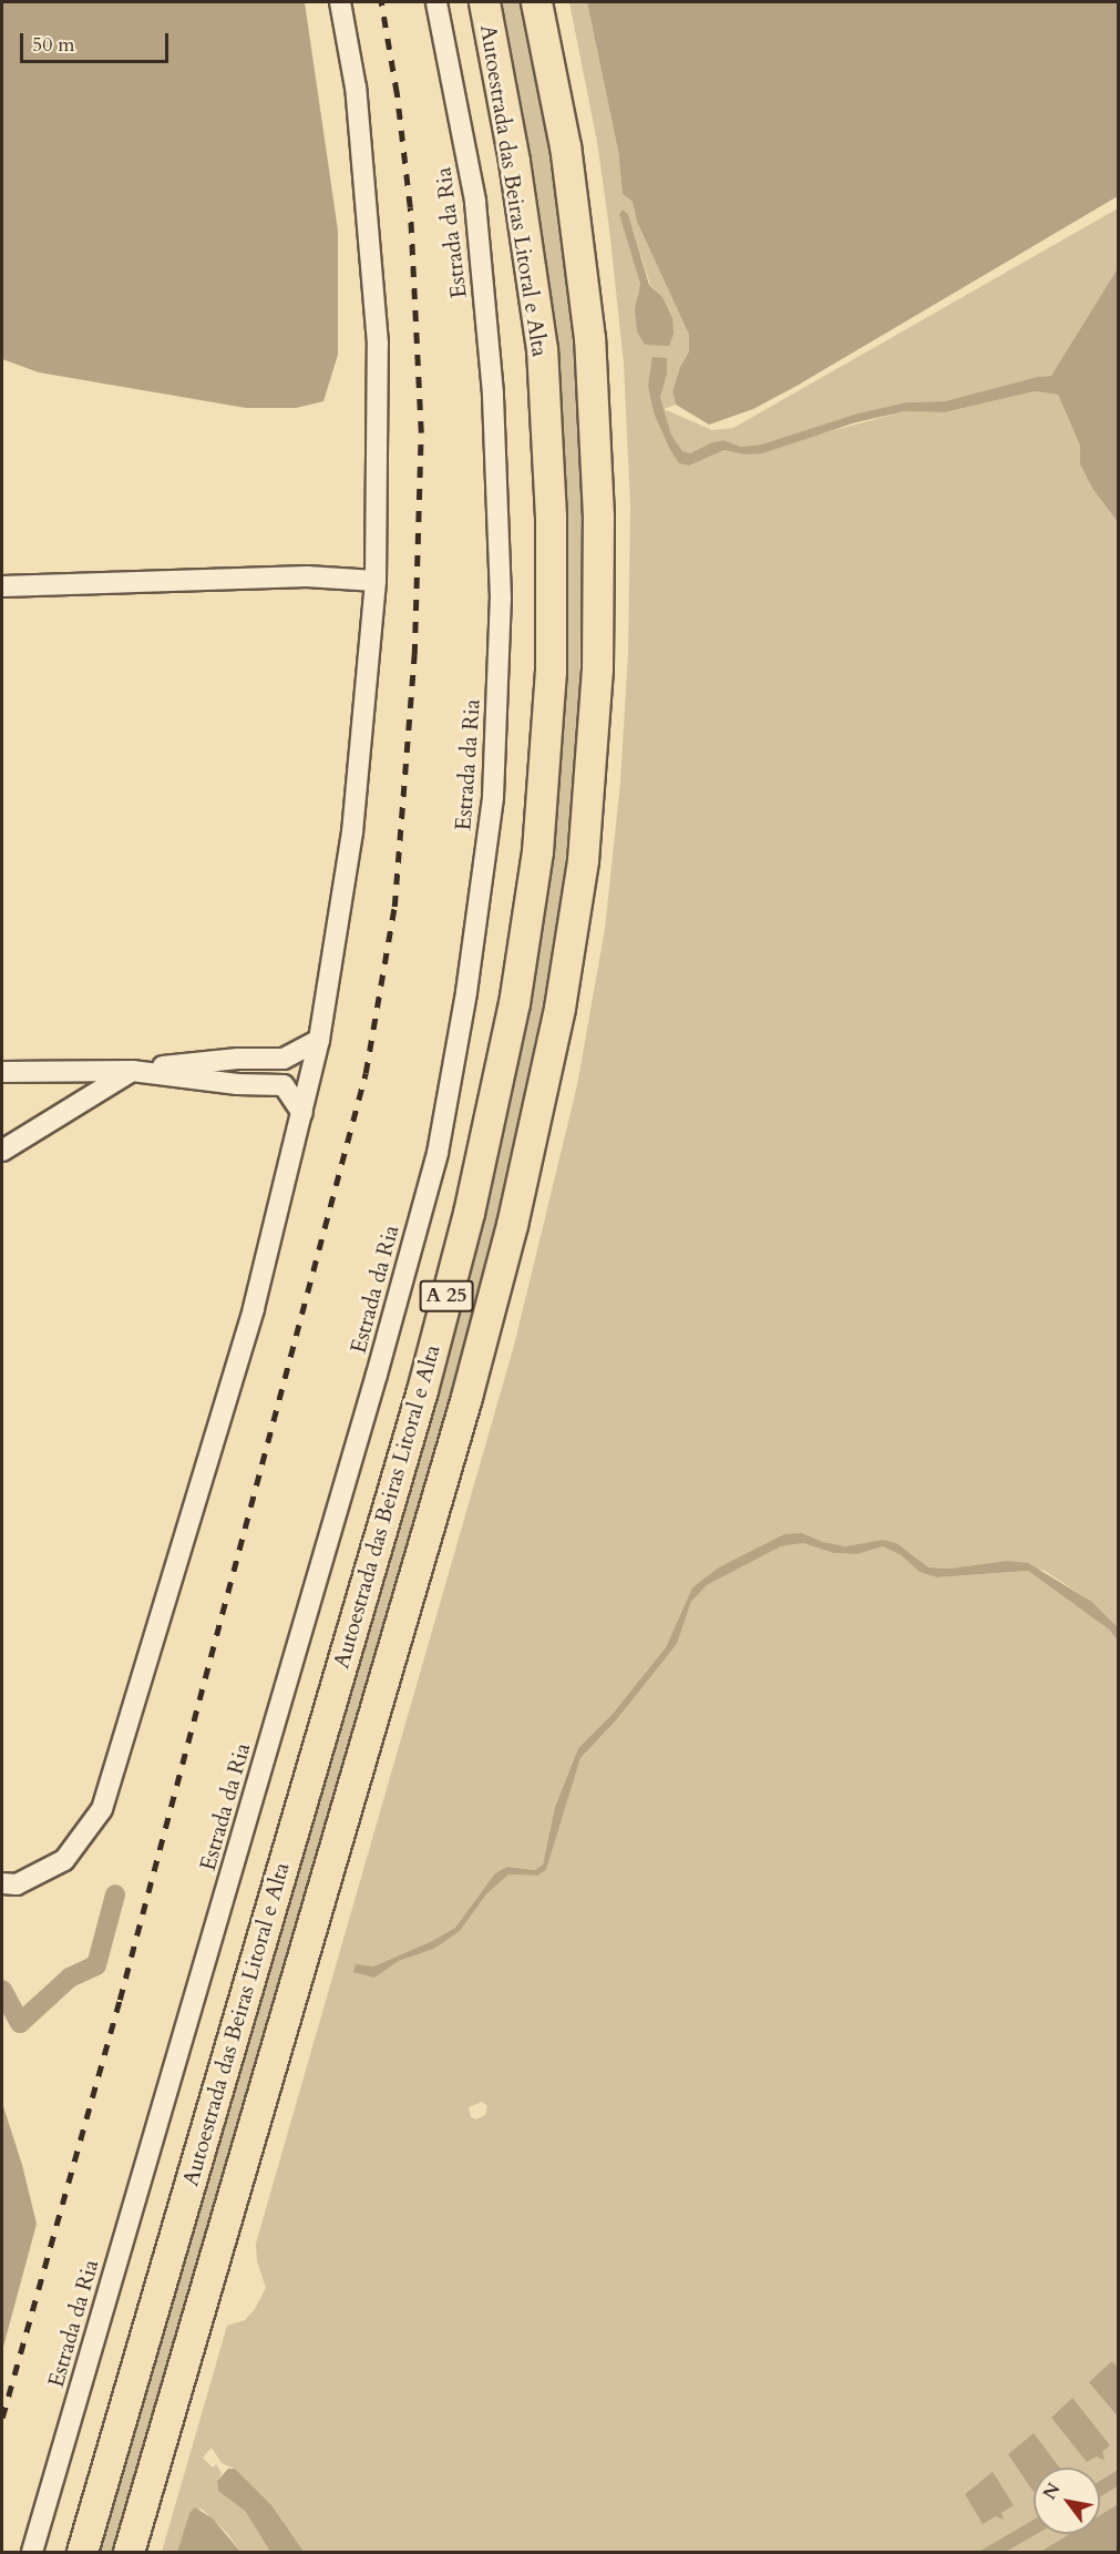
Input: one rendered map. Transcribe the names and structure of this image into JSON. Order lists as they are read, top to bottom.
{
  "streets": {
    "highway": ["Autoestrada das Beiras Litoral e Alta", "A 25"],
    "street": ["Estrada da Ria"]
  },
  "scale_bar": "50 m",
  "north": "top left"
}
